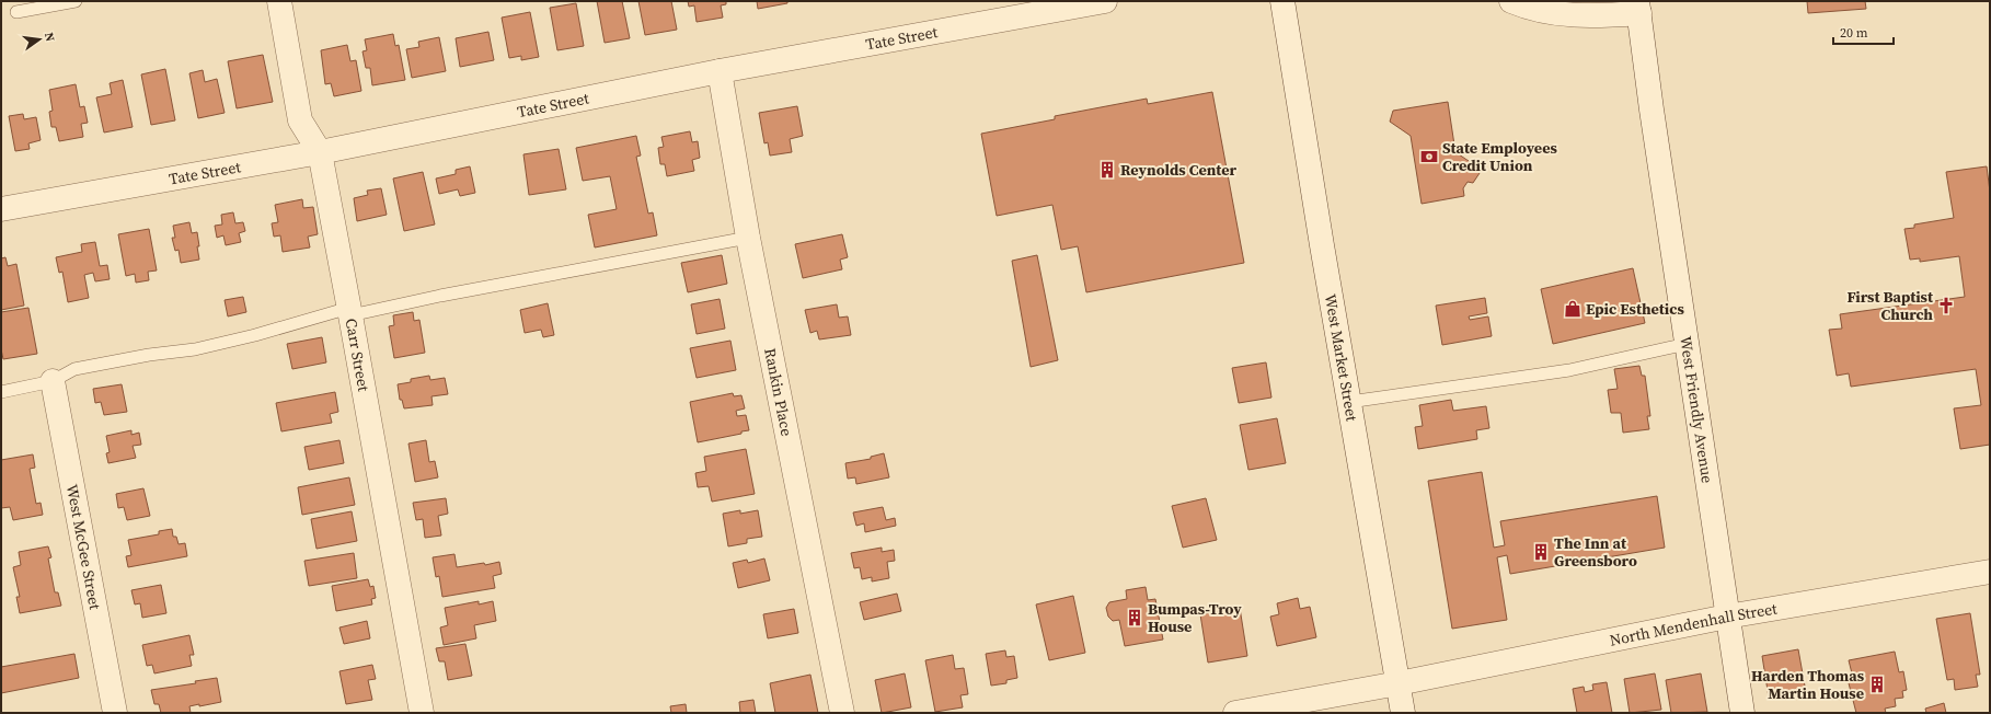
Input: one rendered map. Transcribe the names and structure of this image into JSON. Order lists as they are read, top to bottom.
{
  "streets": {
    "street": [
      "Tate Street",
      "Carr Street",
      "West Market Street",
      "Rankin Place",
      "West Friendly Avenue",
      "West McGee Street",
      "North Mendenhall Street"
    ]
  },
  "crossings": [
    ["Tate Street", "Carr Street"],
    ["Tate Street", "Rankin Place"],
    ["West Market Street", "North Mendenhall Street"],
    ["West Friendly Avenue", "North Mendenhall Street"]
  ],
  "places": {
    "bank": ["State Employees Credit Union"],
    "building": [
      "Reynolds Center",
      "The Inn at Greensboro",
      "Bumpas-Troy House",
      "Harden Thomas Martin House"
    ],
    "church": ["First Baptist Church"],
    "shop": ["Epic Esthetics"]
  },
  "scale_bar": "20 m",
  "north": "right"
}
